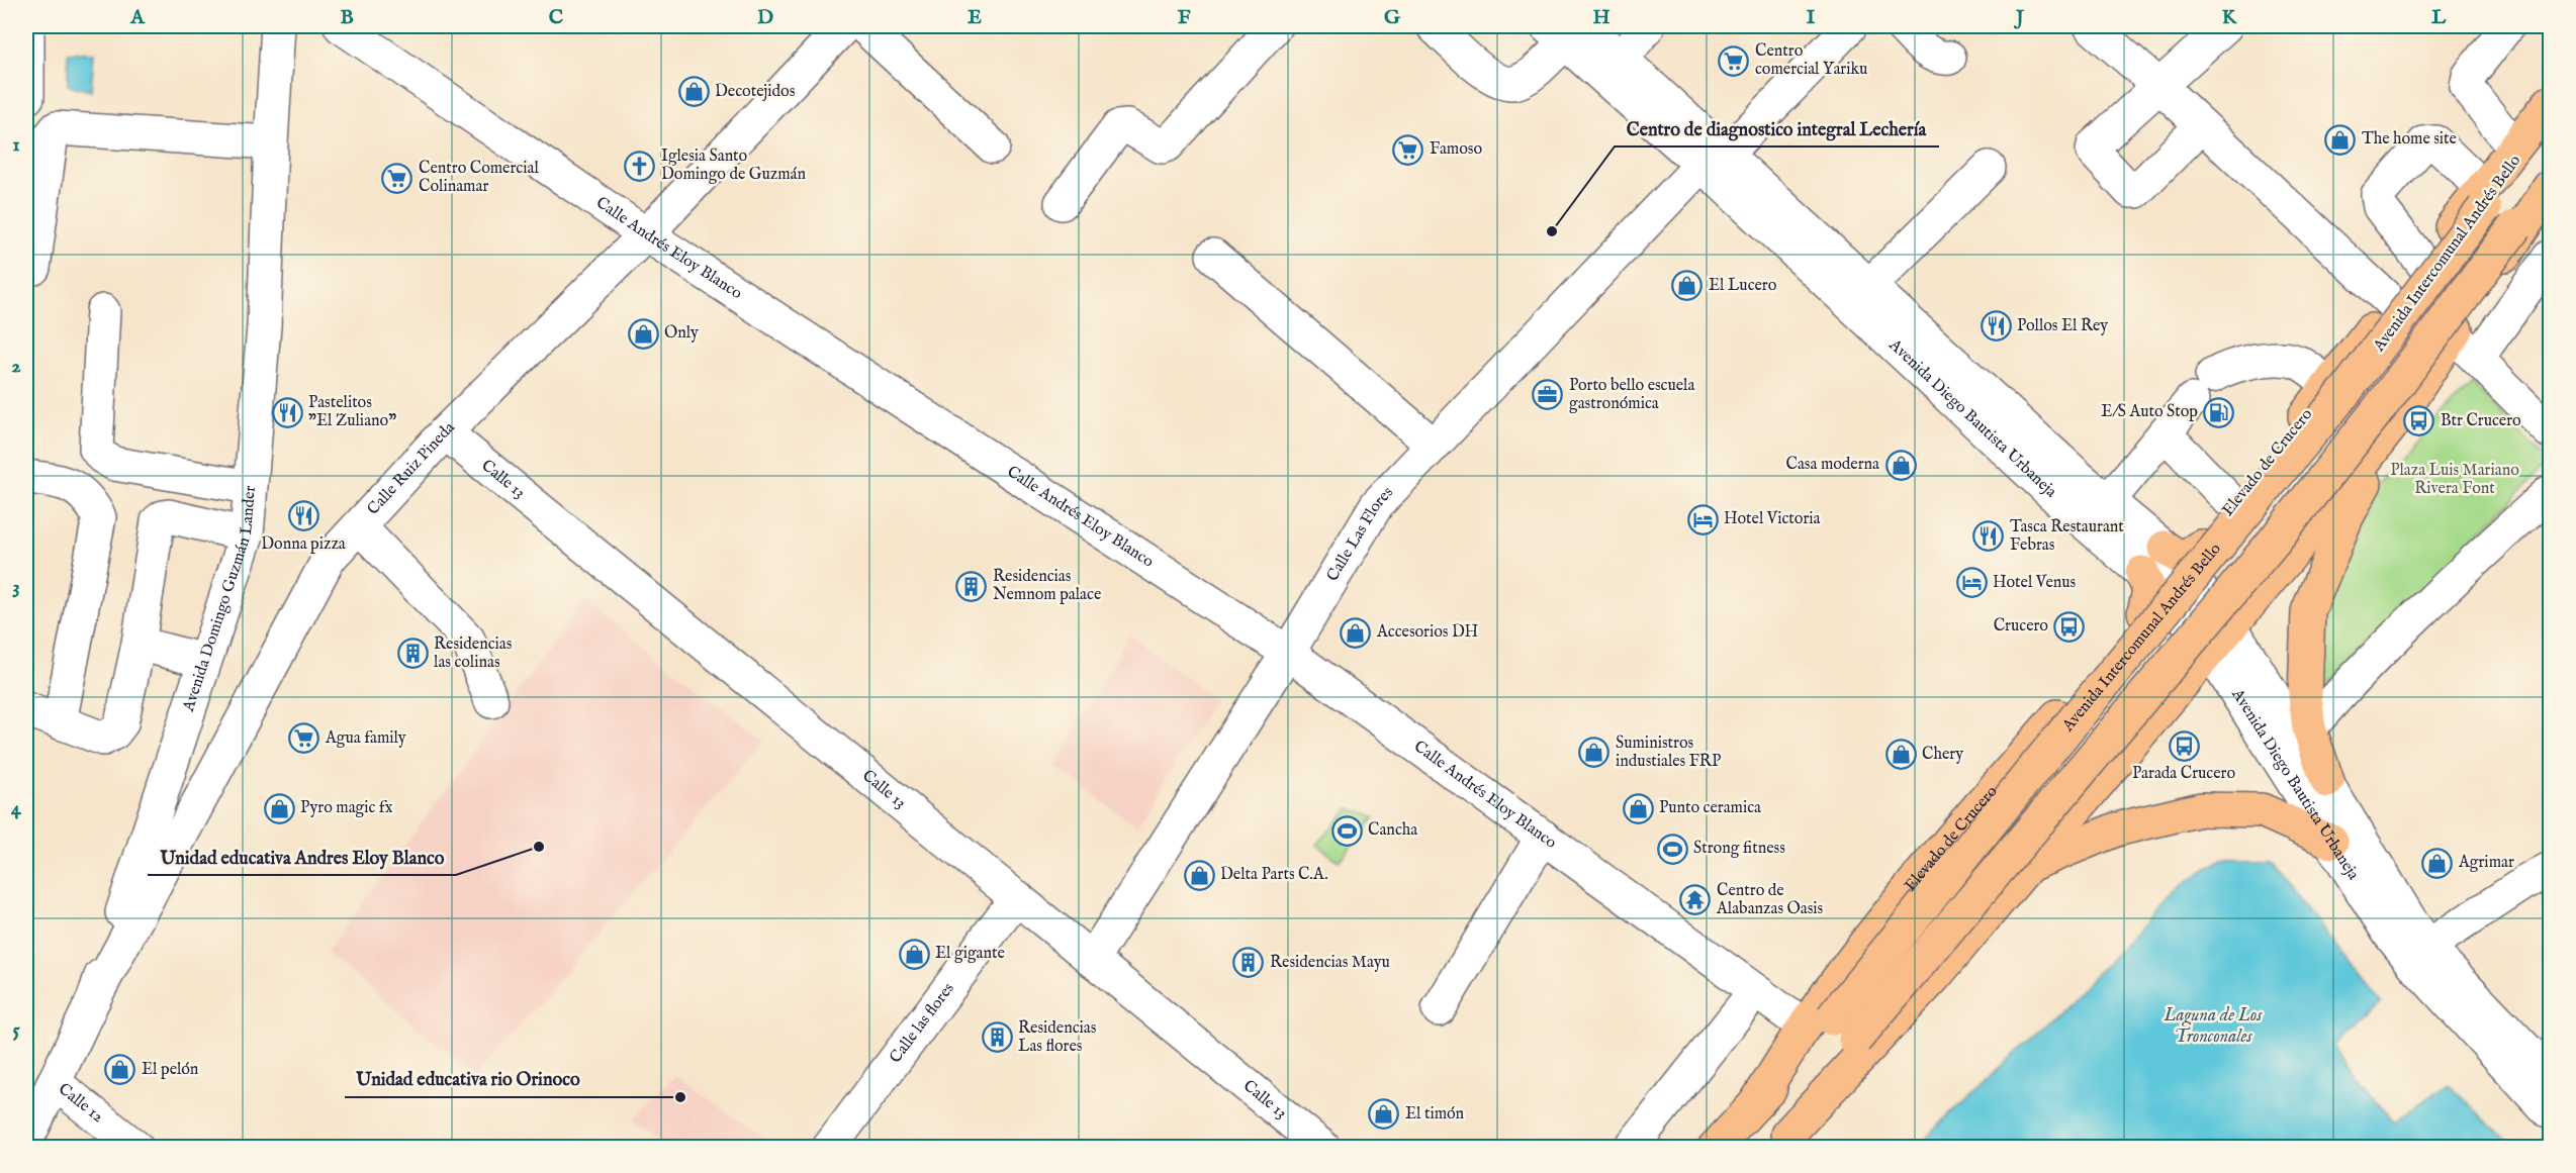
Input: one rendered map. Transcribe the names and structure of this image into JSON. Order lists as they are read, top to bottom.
{
  "streets": {
    "main road": ["Avenida Intercomunal Andrés Bello", "Elevado de Crucero"],
    "street": [
      "Calle Andrés Eloy Blanco",
      "Avenida Diego Bautista Urbaneja",
      "Calle Ruiz Pineda",
      "Calle 13",
      "Calle Las Flores",
      "Avenida Domingo Guzmán Lander",
      "Calle las flores",
      "Calle 12"
    ]
  },
  "crossings": [
    ["Calle Andrés Eloy Blanco", "Avenida Intercomunal Andrés Bello"],
    ["Calle Andrés Eloy Blanco", "Elevado de Crucero"],
    ["Calle Andrés Eloy Blanco", "Calle Ruiz Pineda"],
    ["Calle Andrés Eloy Blanco", "Calle Las Flores"],
    ["Avenida Intercomunal Andrés Bello", "Elevado de Crucero"],
    ["Avenida Diego Bautista Urbaneja", "Elevado de Crucero"],
    ["Avenida Diego Bautista Urbaneja", "Calle Las Flores"],
    ["Calle Ruiz Pineda", "Calle 13"],
    ["Calle Ruiz Pineda", "Avenida Domingo Guzmán Lander"],
    ["Calle 13", "Calle Las Flores"],
    ["Calle 13", "Calle las flores"],
    ["Avenida Domingo Guzmán Lander", "Calle 12"]
  ],
  "water": ["Laguna de Los Tronconales"],
  "parks": ["Plaza Luis Mariano Rivera Font"],
  "places": {
    "supermarket": [
      "Centro comercial Yariku",
      "Famoso",
      "Centro Comercial Colinamar",
      "Agua family"
    ],
    "shop": [
      "Decotejidos",
      "The home site",
      "El Lucero",
      "Only",
      "Casa moderna",
      "Accesorios DH",
      "Suministros industiales FRP",
      "Chery",
      "Pyro magic fx",
      "Punto ceramica",
      "Agrimar",
      "Delta Parts C.A.",
      "El gigante",
      "El pelón",
      "El timón"
    ],
    "church": ["Iglesia Santo Domingo de Guzmán"],
    "other": ["Centro de diagnostico integral Lechería", "Unidad educativa Andres Eloy Blanco", "Unidad educativa rio Orinoco"],
    "restaurant": [
      "Pollos El Rey",
      "Pastelitos \"El Zuliano\"",
      "Donna pizza",
      "Tasca Restaurant Febras"
    ],
    "office": ["Porto bello escuela gastronómica"],
    "fuel station": ["E/S Auto Stop"],
    "bus stop": ["Btr Crucero", "Crucero", "Parada Crucero"],
    "hotel": ["Hotel Victoria", "Hotel Venus"],
    "building": [
      "Residencias Nemnom palace",
      "Residencias las colinas",
      "Residencias Mayu",
      "Residencias Las flores"
    ],
    "sports": ["Cancha", "Strong fitness"],
    "temple": ["Centro de Alabanzas Oasis"]
  },
  "grid": {
    "columns": [
      "A",
      "B",
      "C",
      "D",
      "E",
      "F",
      "G",
      "H",
      "I",
      "J",
      "K",
      "L"
    ],
    "rows": [
      "1",
      "2",
      "3",
      "4",
      "5"
    ]
  }
}
